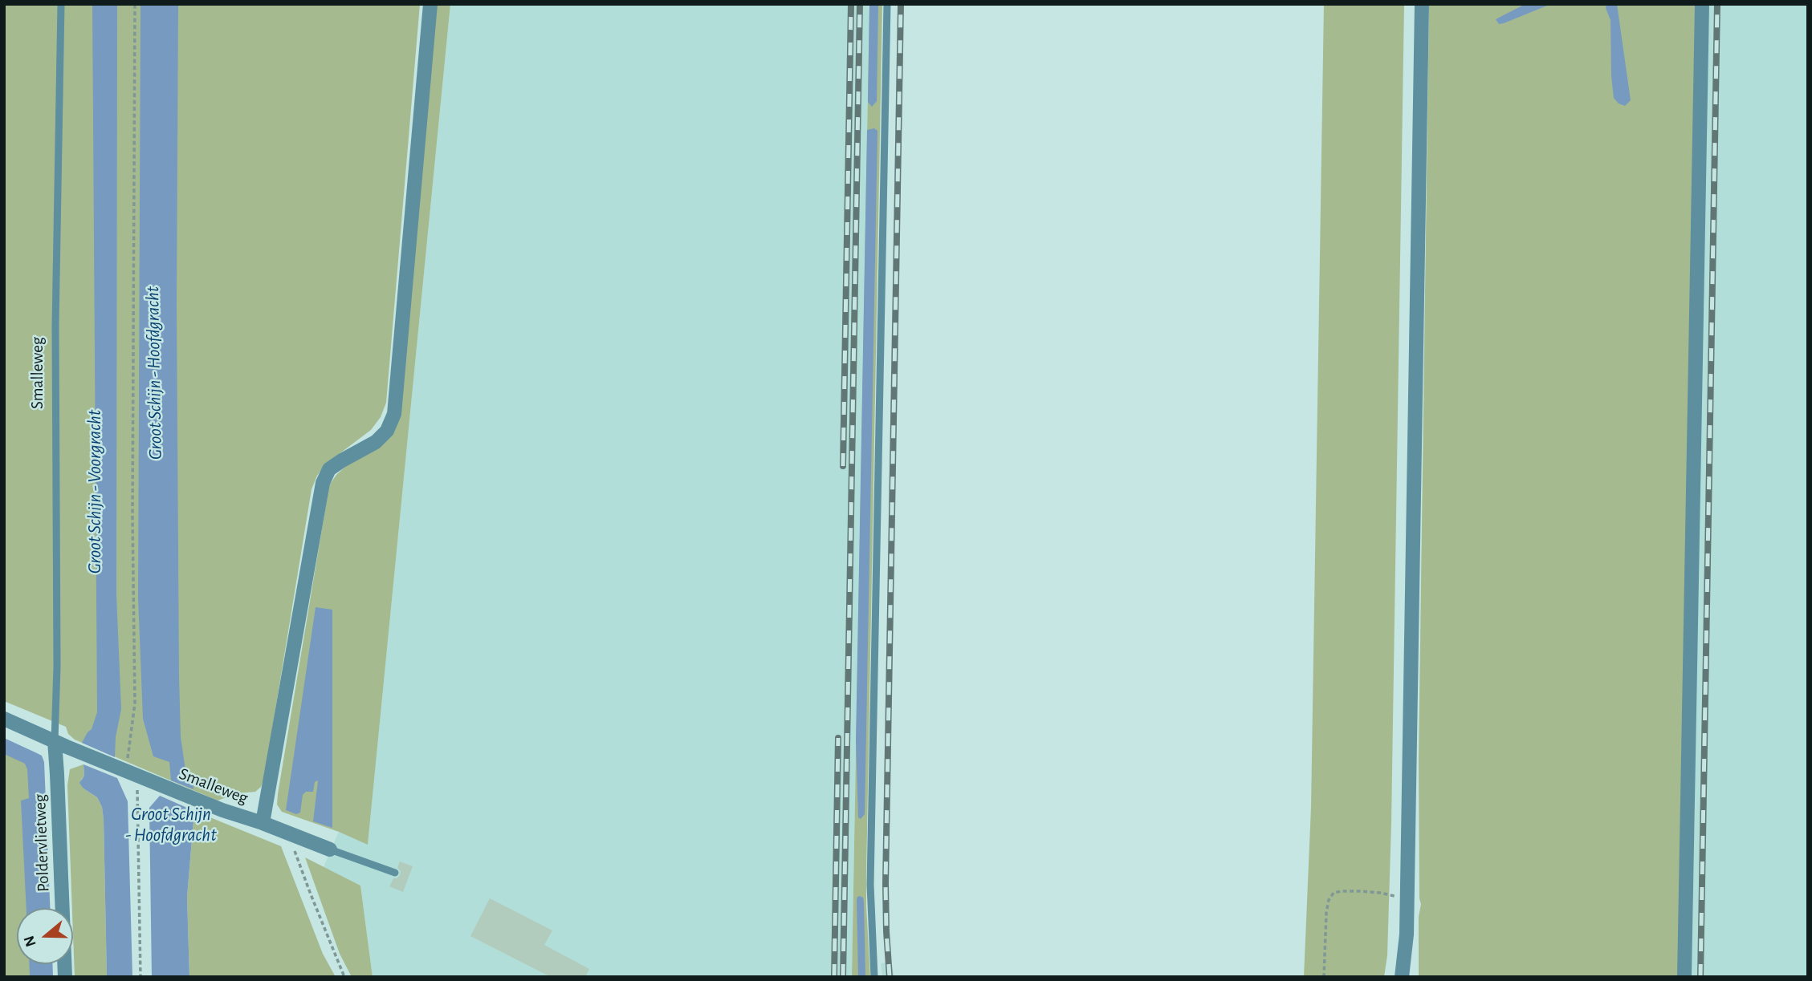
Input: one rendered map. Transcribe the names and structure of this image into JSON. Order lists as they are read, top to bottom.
{
  "streets": {
    "street": ["Smalleweg", "Poldervlietweg"]
  },
  "crossings": [
    ["Smalleweg", "Poldervlietweg"]
  ],
  "water": ["Groot Schijn - Hoofdgracht", "Groot Schijn - Voorgracht"],
  "north": "left"
}
